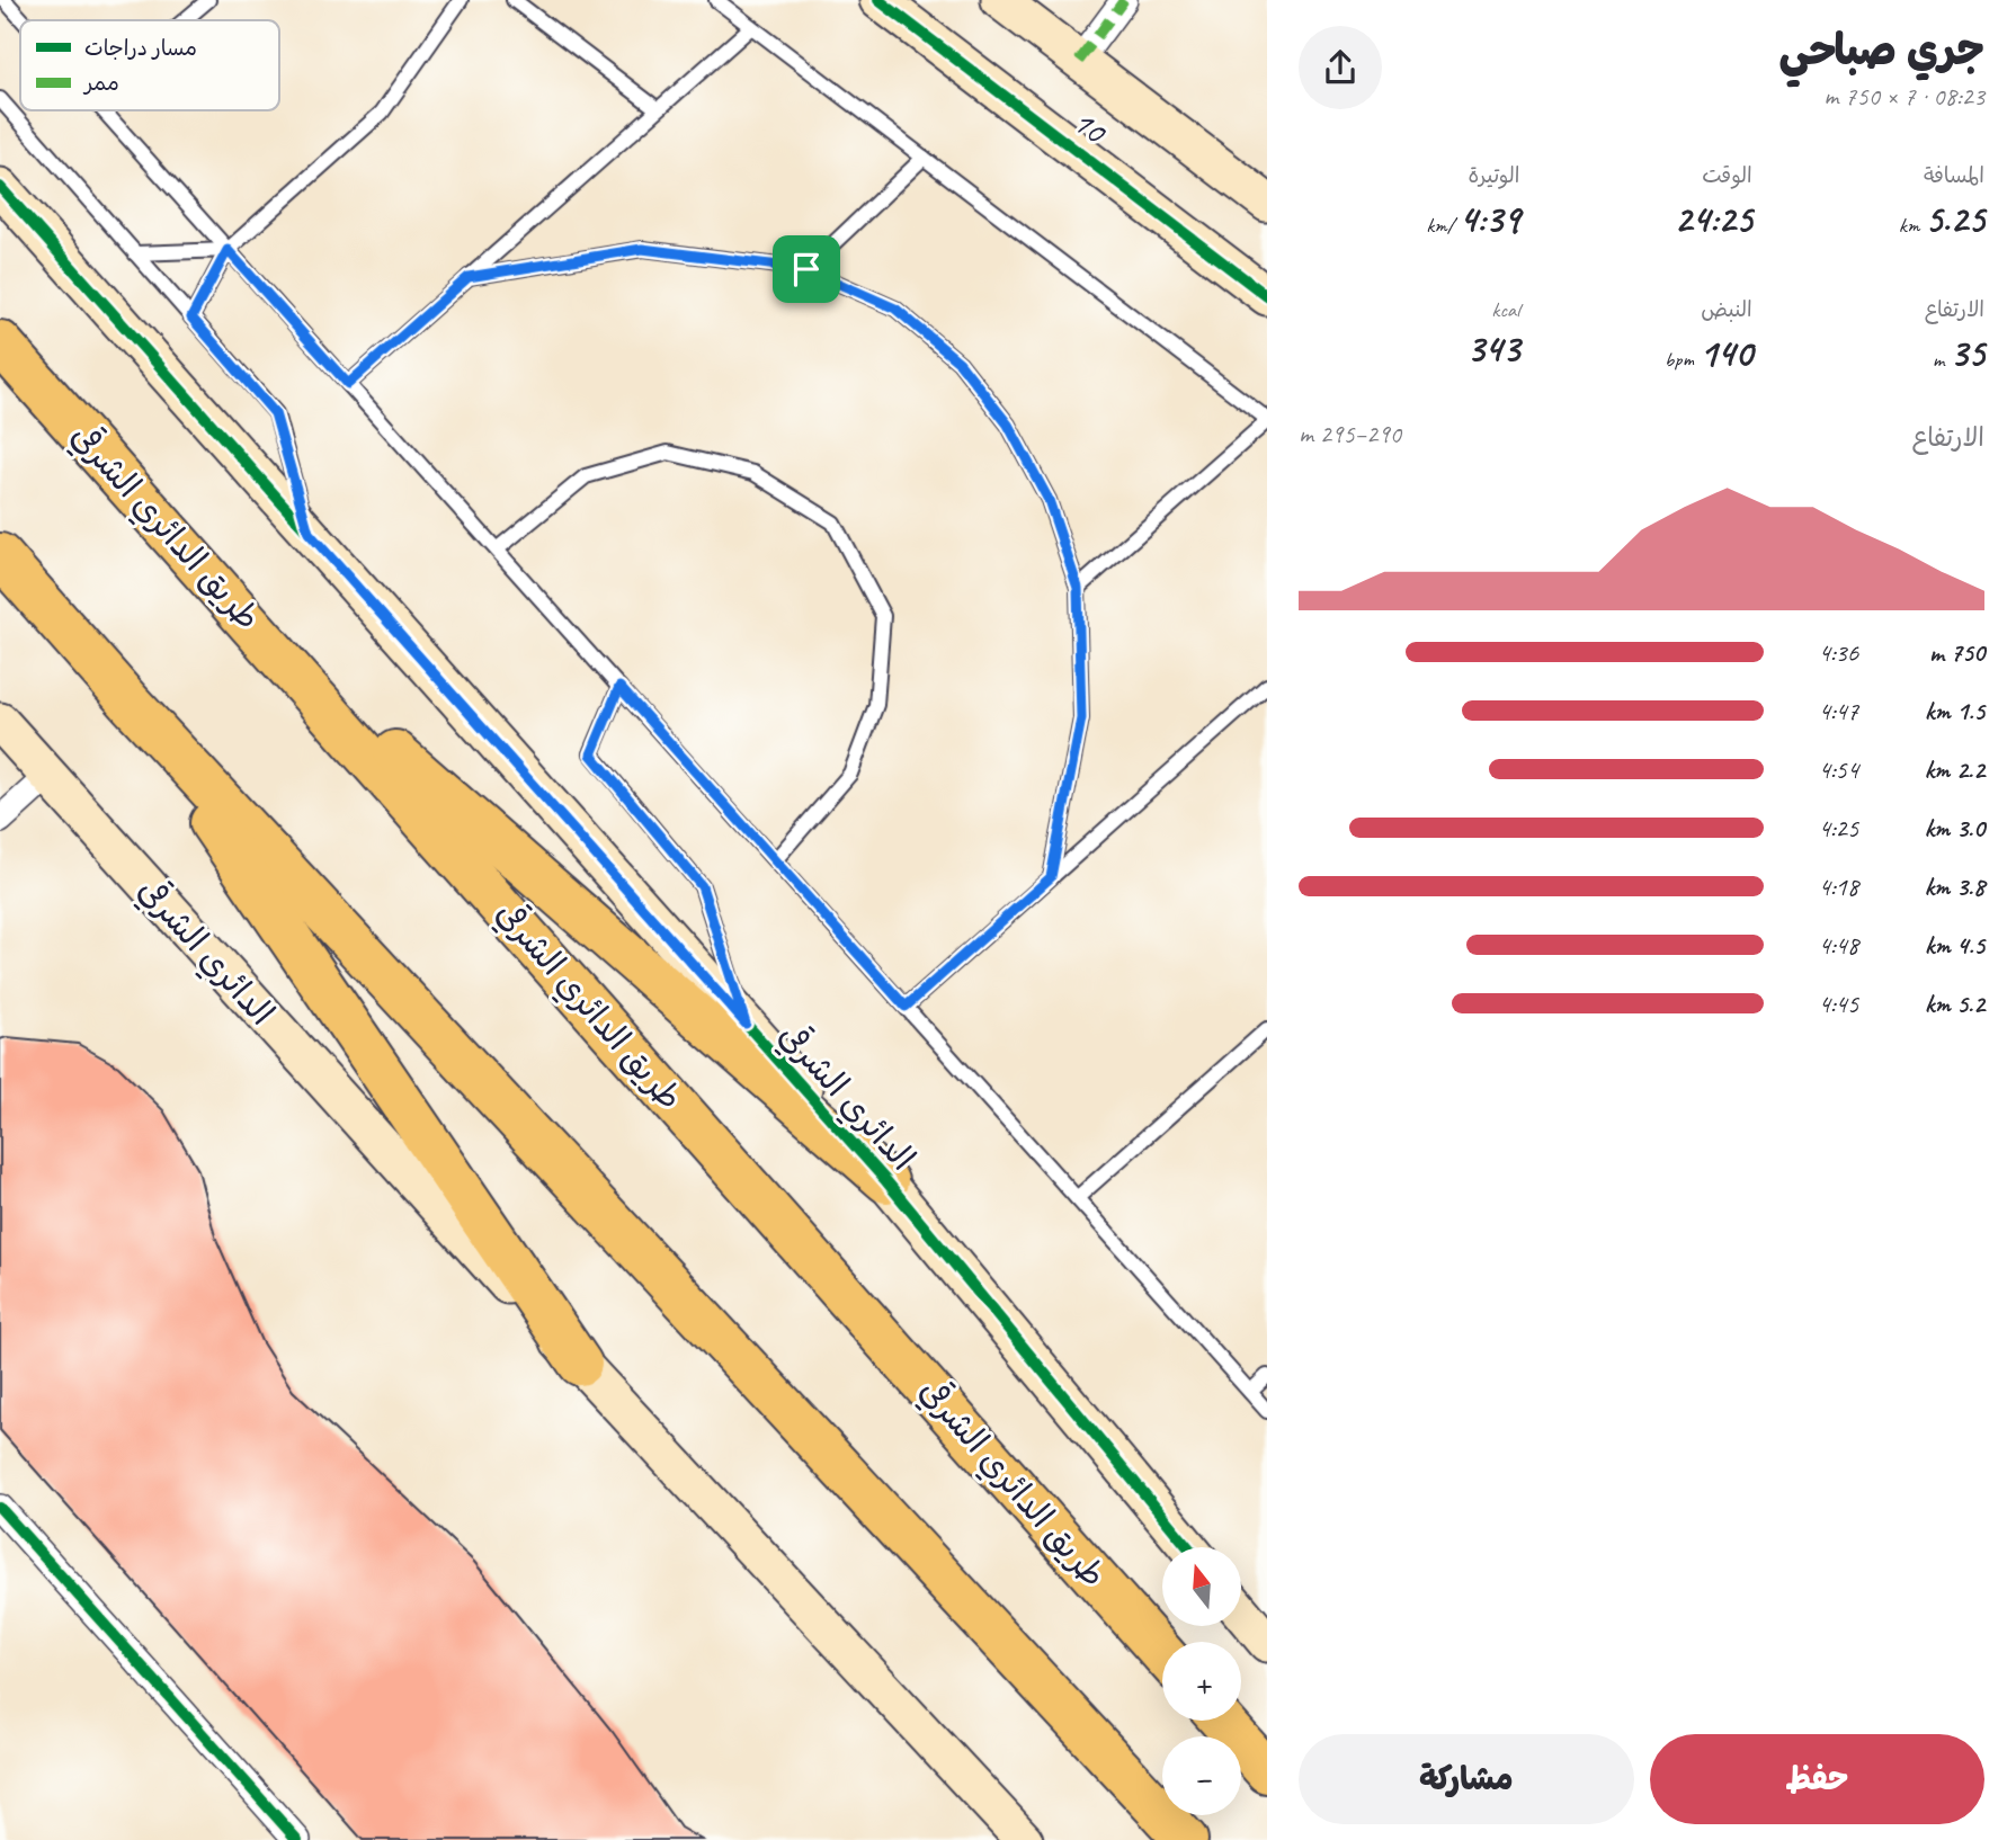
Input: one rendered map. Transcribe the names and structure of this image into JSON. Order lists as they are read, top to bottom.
{
  "streets": {
    "highway": ["طريق الدائري الشرقي"],
    "street": ["10", "الدائري الشرقي"]
  },
  "legend": ["مسار دراجات", "ممر"],
  "north": "top",
  "page": {
    "heading": ["جري صباحي", "08:23 · 7 × 750 m"],
    "stats": [
      ["المسافة", "5.25 km"],
      ["الوقت", "24:25"],
      ["الوتيرة", "4:39 /km"],
      ["الارتفاع", "35 m"],
      ["النبض", "140 bpm"],
      ["kcal", "343"]
    ],
    "chart": ["الارتفاع", "290–295 m"],
    "list": [
      {
        "name": "750 m",
        "note": "4:36"
      },
      {
        "name": "1.5 km",
        "note": "4:47"
      },
      {
        "name": "2.2 km",
        "note": "4:54"
      },
      {
        "name": "3.0 km",
        "note": "4:25"
      },
      {
        "name": "3.8 km",
        "note": "4:18"
      },
      {
        "name": "4.5 km",
        "note": "4:48"
      },
      {
        "name": "5.2 km",
        "note": "4:45"
      }
    ],
    "map_buttons": ["+", "−"],
    "buttons": ["حفظ", "مشاركة"]
  }
}
